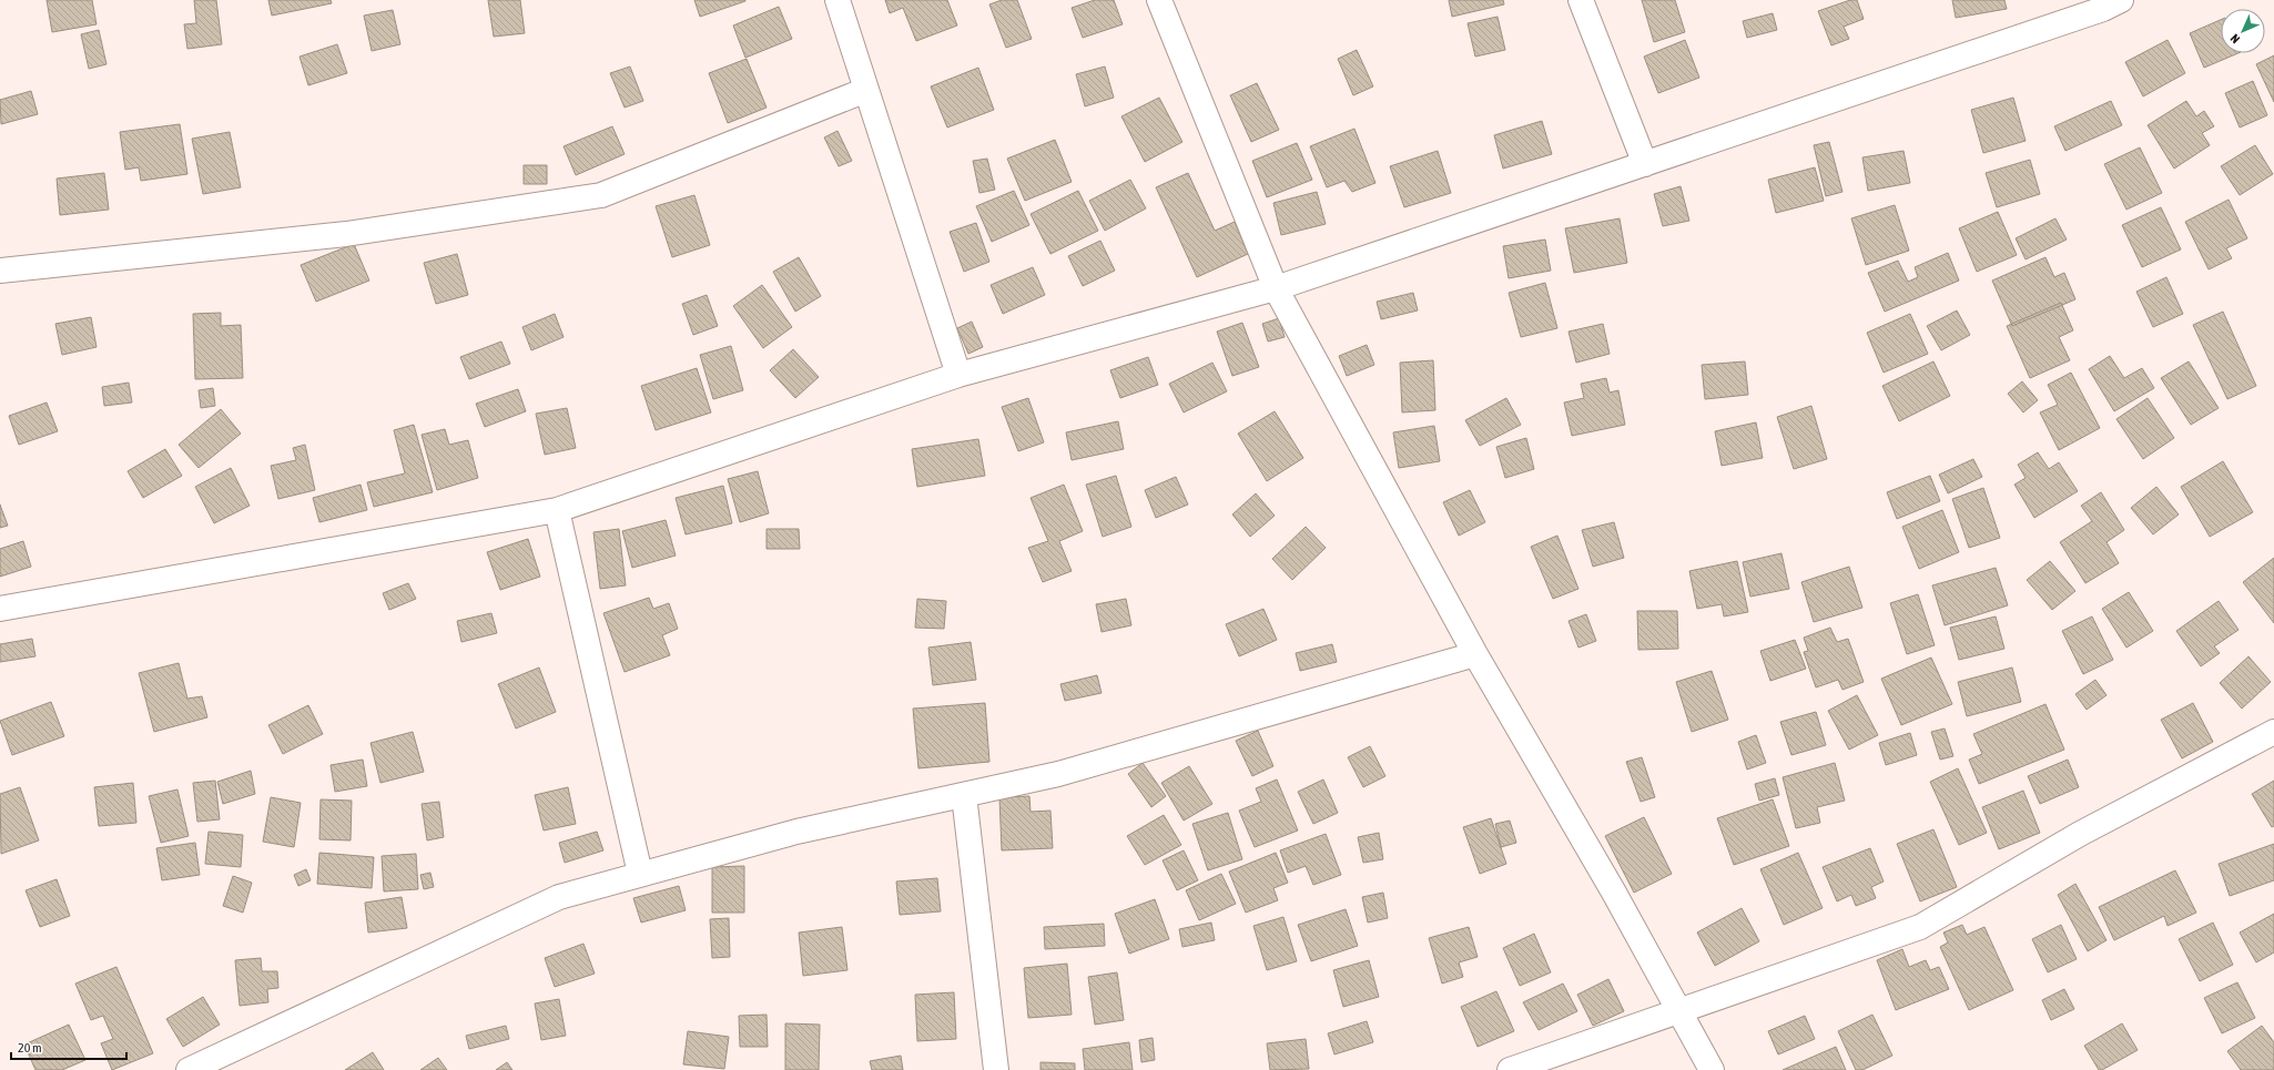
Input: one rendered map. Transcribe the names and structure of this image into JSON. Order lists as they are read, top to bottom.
{
  "scale_bar": "20 m",
  "north": "bottom left"
}
